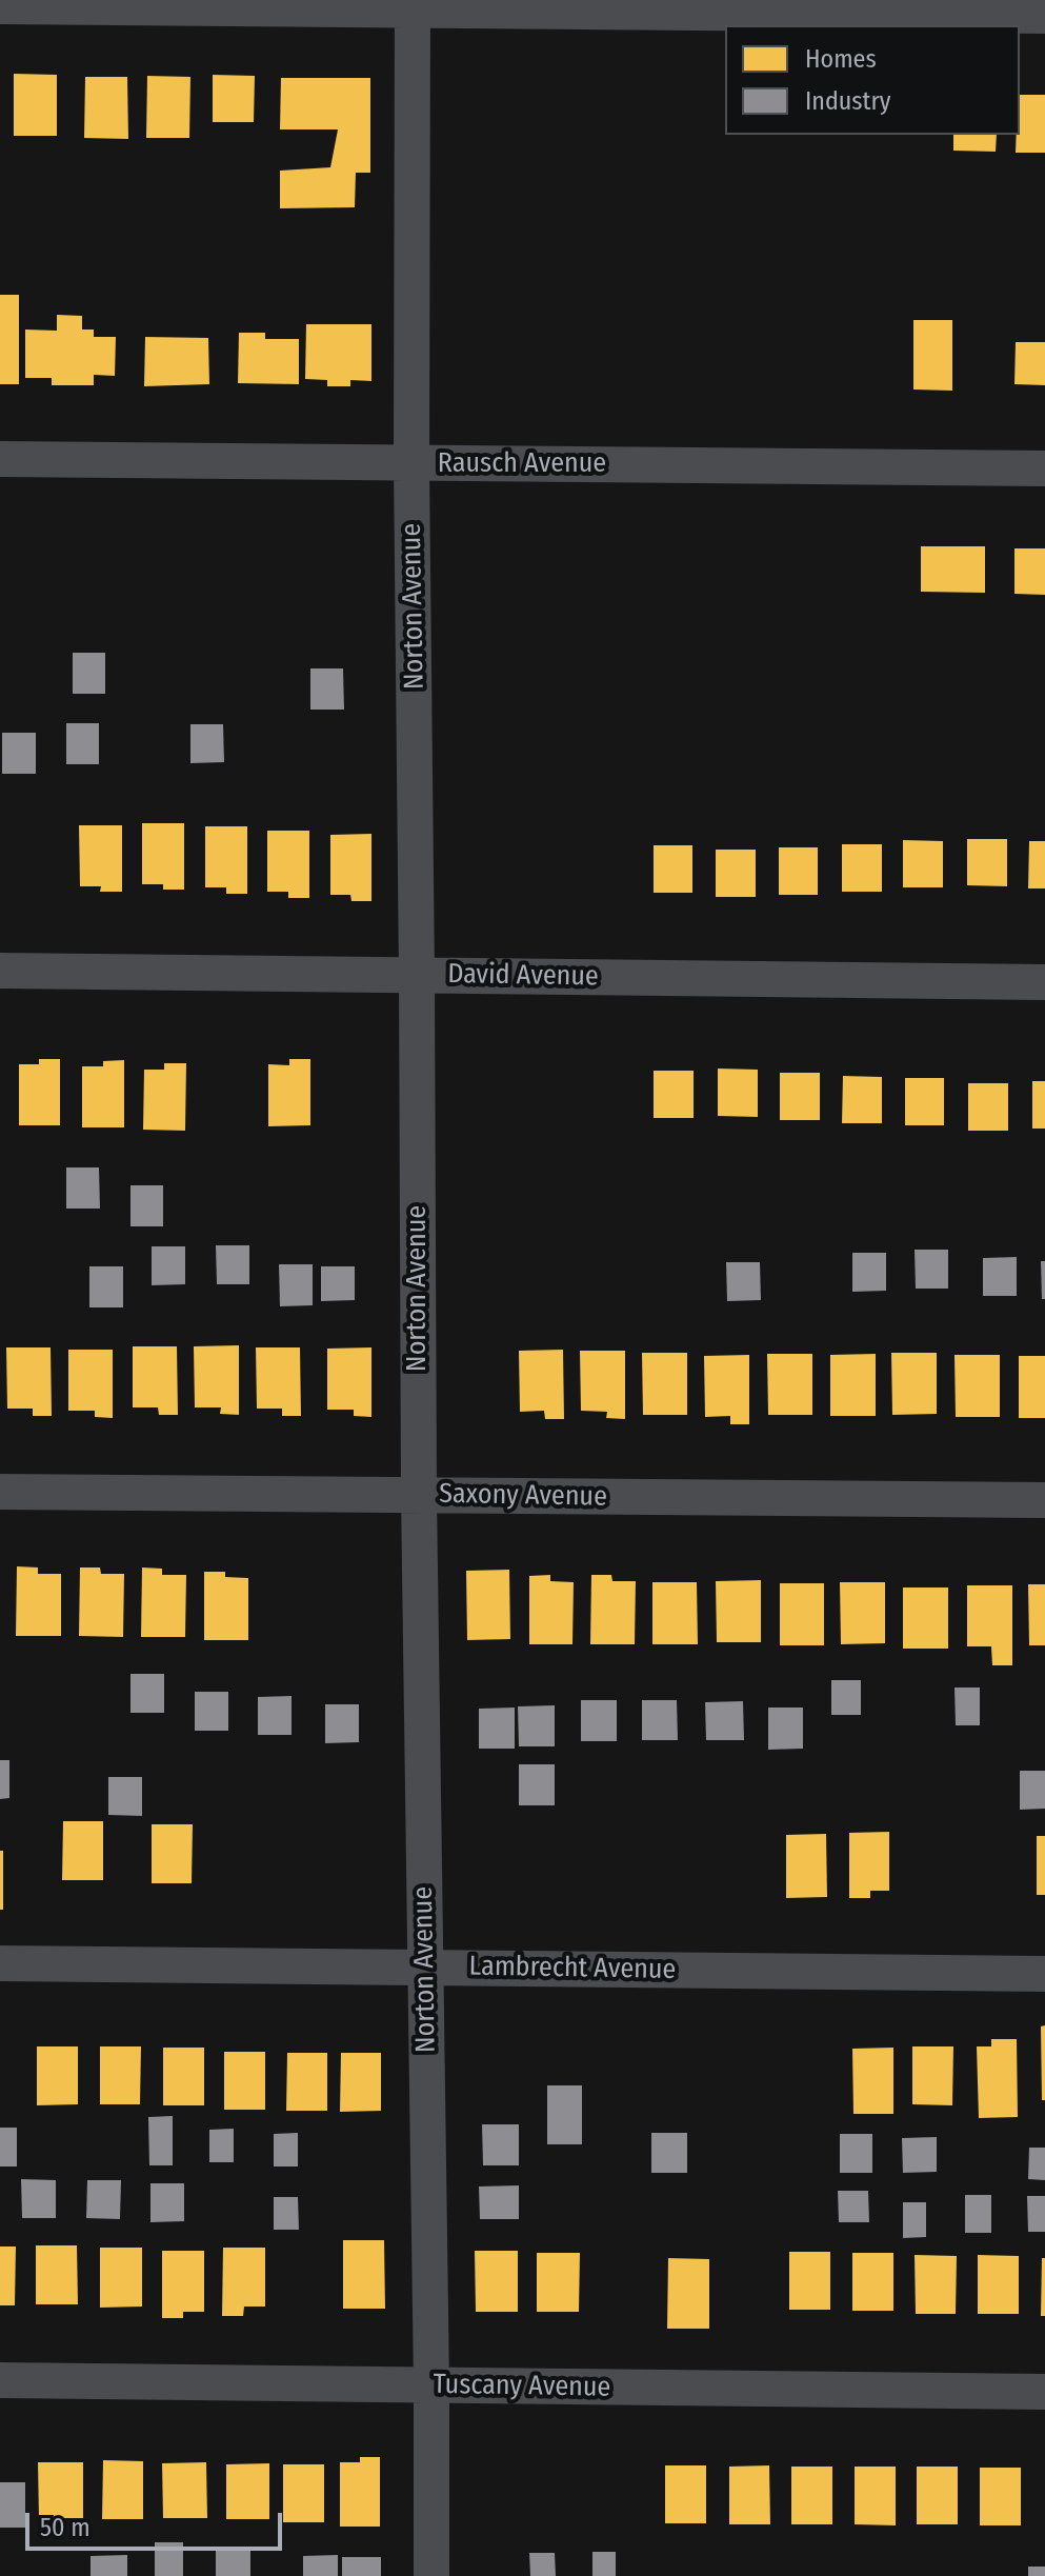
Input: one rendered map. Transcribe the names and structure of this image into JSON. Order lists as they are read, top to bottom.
{
  "streets": {
    "street": [
      "Rausch Avenue",
      "Norton Avenue",
      "David Avenue",
      "Saxony Avenue",
      "Lambrecht Avenue",
      "Tuscany Avenue"
    ]
  },
  "crossings": [
    ["Rausch Avenue", "Norton Avenue"],
    ["Norton Avenue", "David Avenue"],
    ["Norton Avenue", "Saxony Avenue"],
    ["Norton Avenue", "Lambrecht Avenue"],
    ["Norton Avenue", "Tuscany Avenue"]
  ],
  "legend": ["Homes", "Industry"],
  "scale_bar": "50 m"
}
